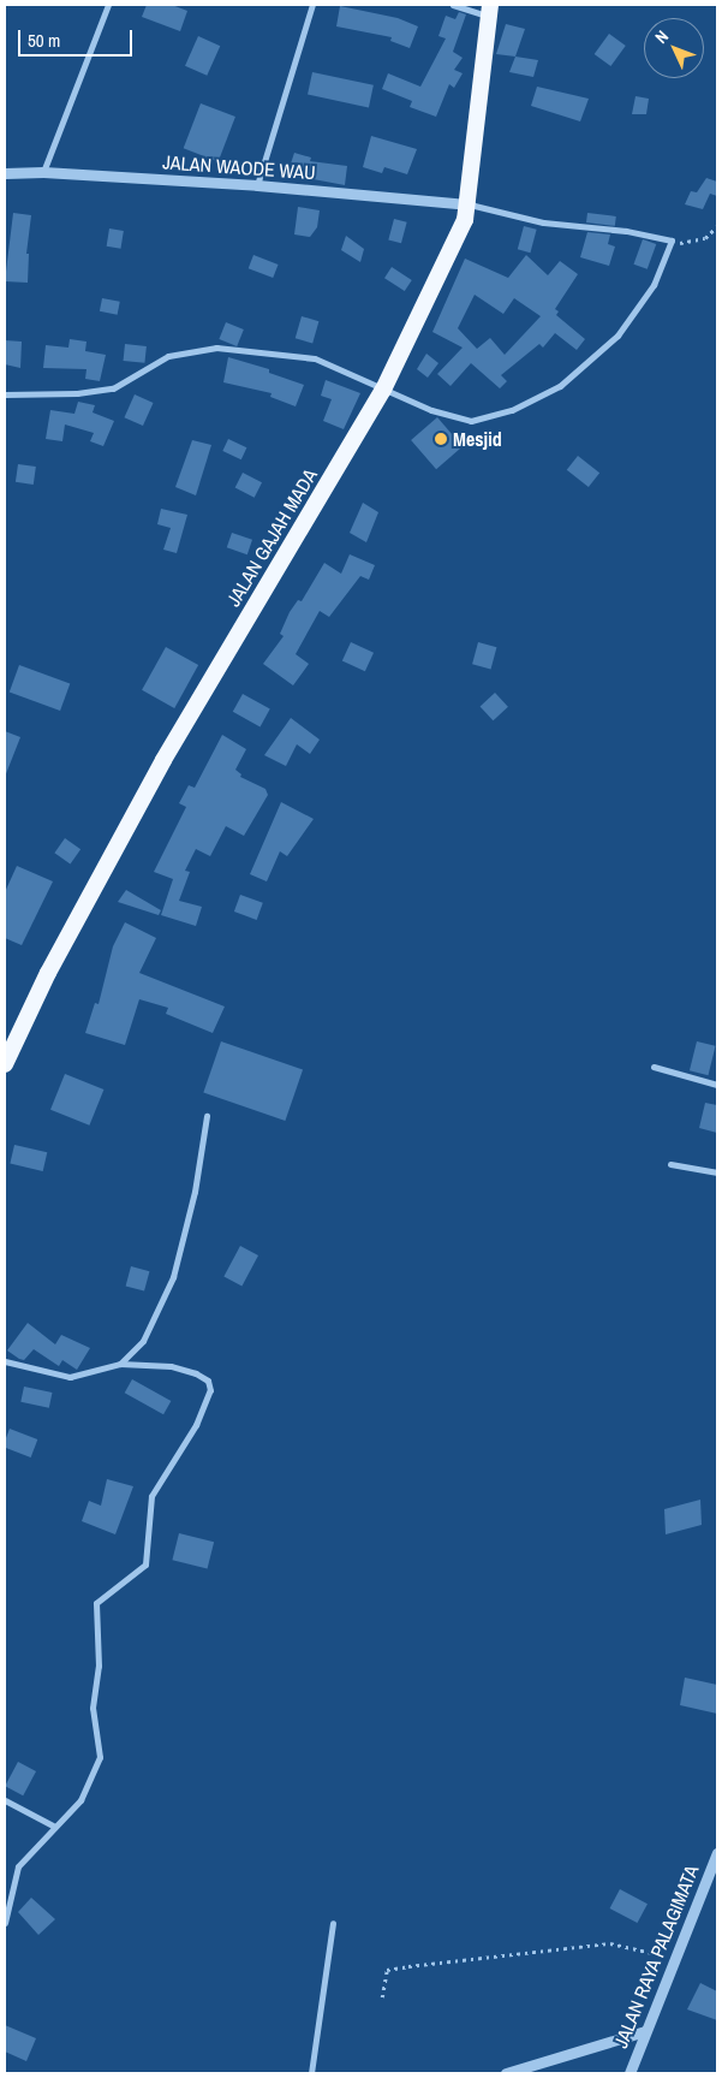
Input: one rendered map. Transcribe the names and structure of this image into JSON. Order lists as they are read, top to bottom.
{
  "streets": {
    "highway": ["JALAN GAJAH MADA"],
    "street": ["JALAN WAODE WAU", "JALAN RAYA PALAGIMATA"]
  },
  "crossings": [
    ["JALAN WAODE WAU", "JALAN GAJAH MADA"]
  ],
  "places": ["Mesjid"],
  "scale_bar": "50 m",
  "north": "top left"
}
